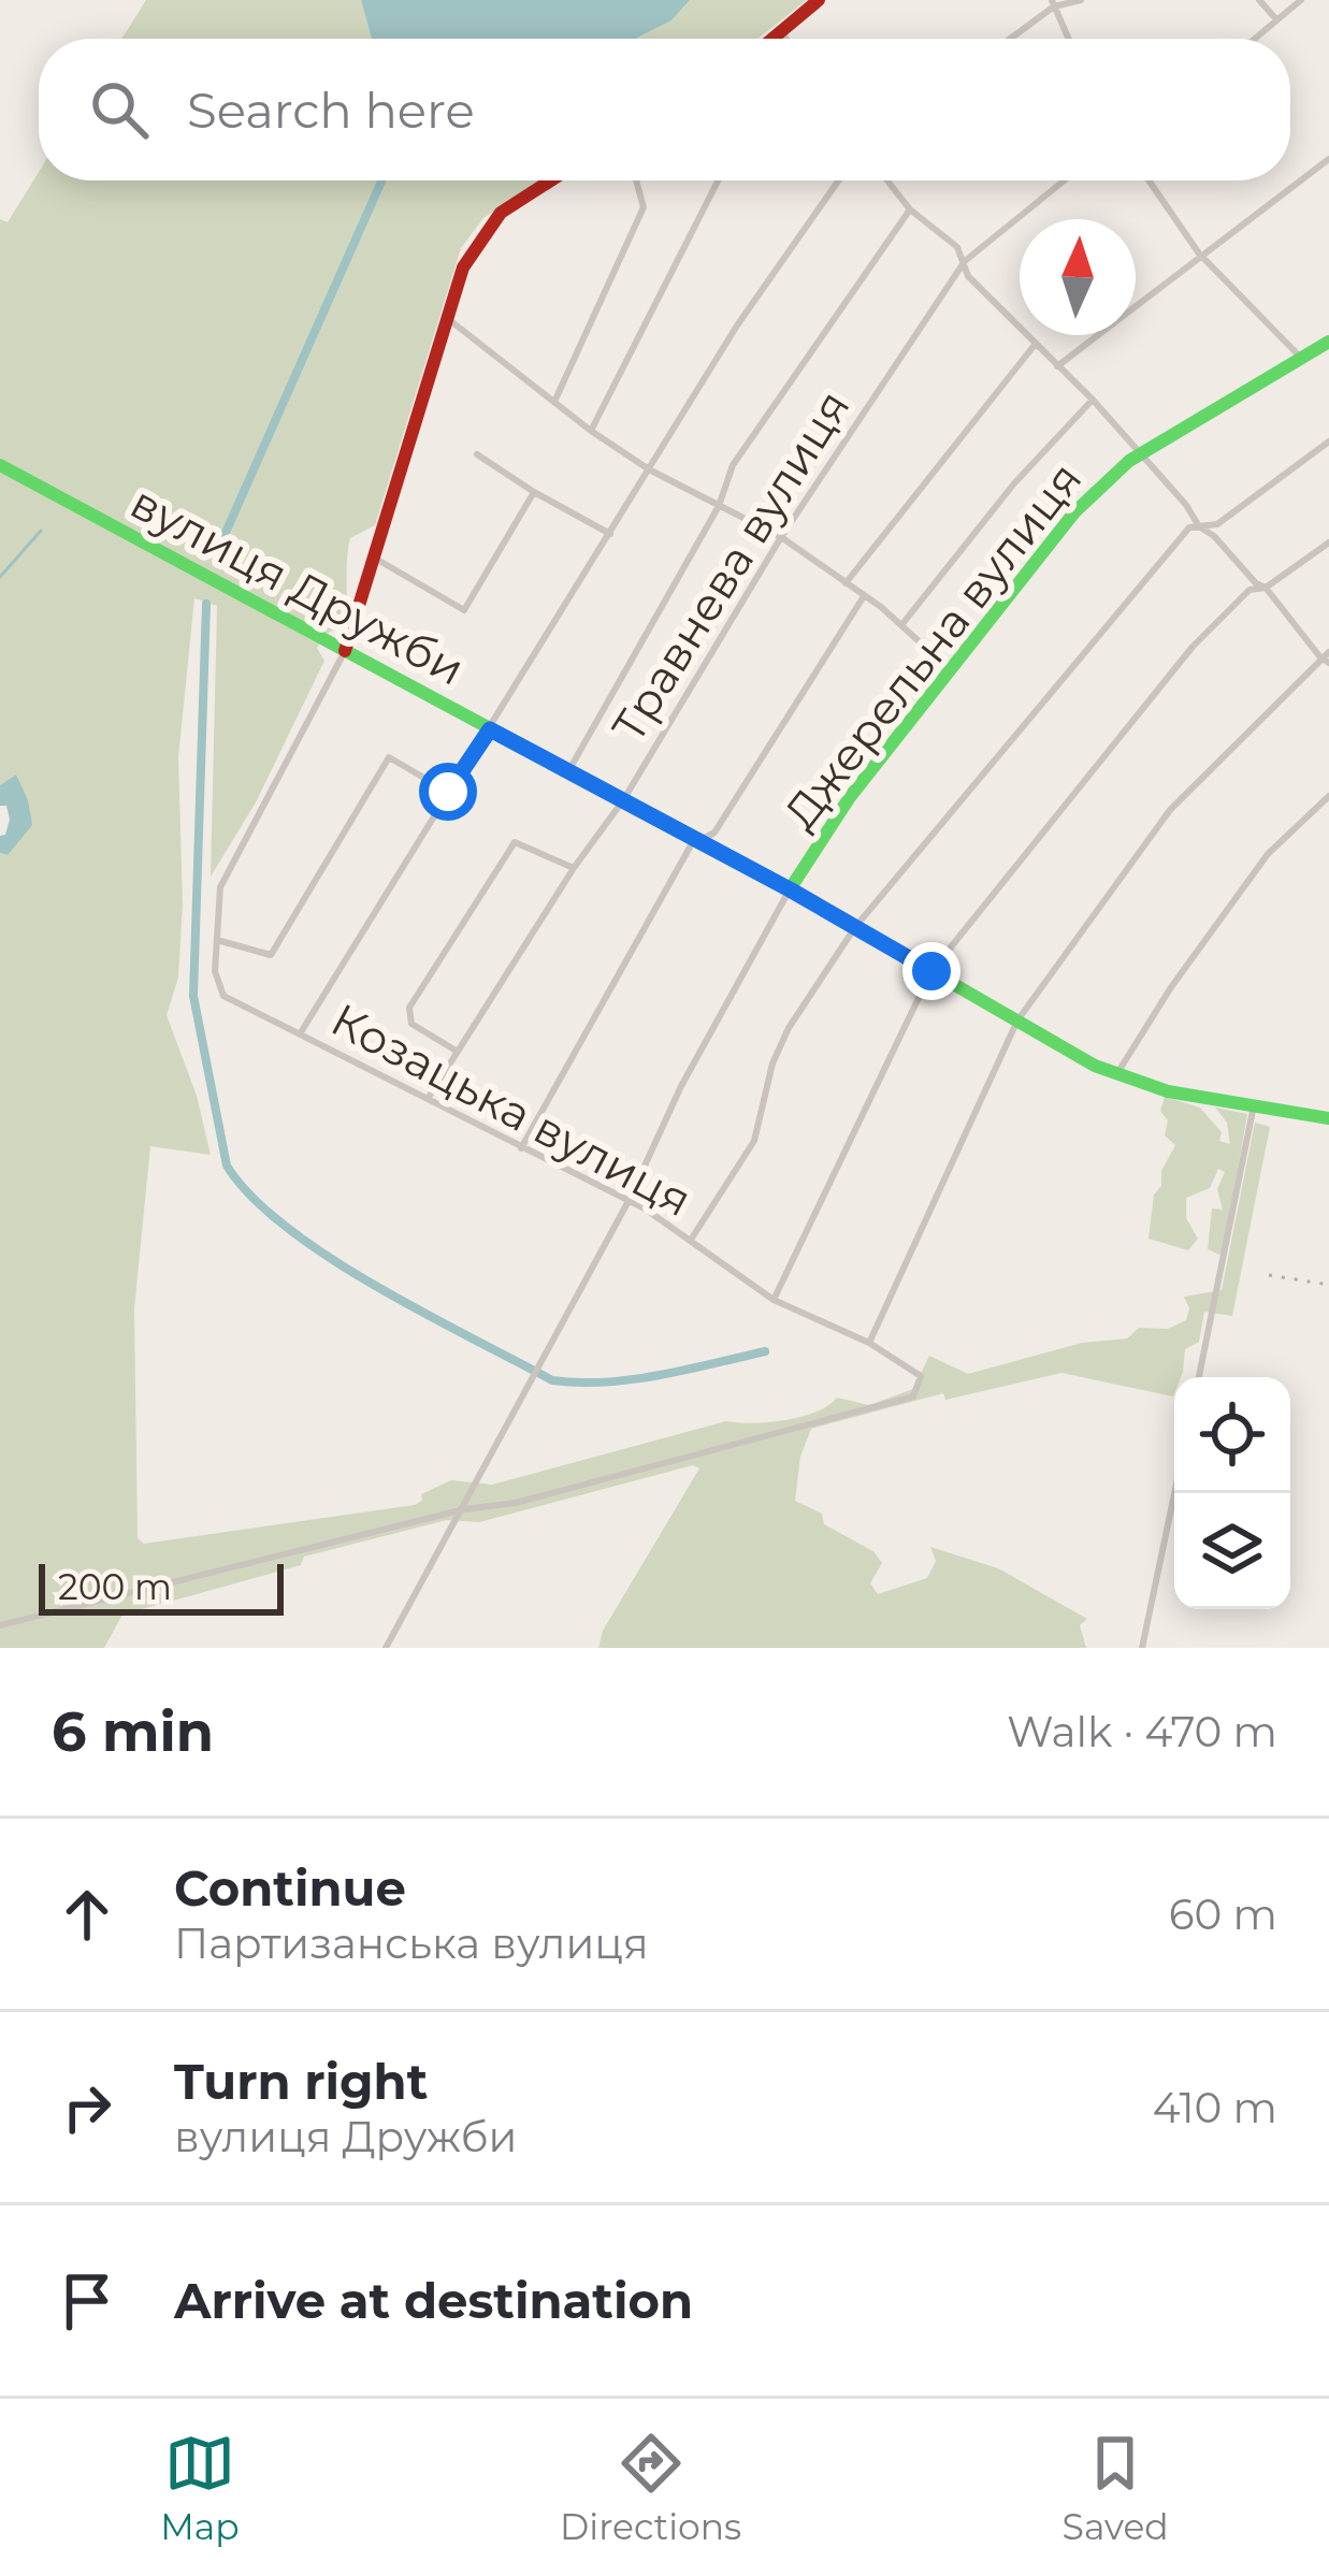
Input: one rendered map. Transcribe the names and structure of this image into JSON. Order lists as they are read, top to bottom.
{
  "streets": {
    "main road": ["вулиця Дружби", "Джерельна вулиця"],
    "street": ["Травнева вулиця", "Козацька вулиця"]
  },
  "crossings": [
    ["Травнева вулиця", "вулиця Дружби"],
    ["Травнева вулиця", "Козацька вулиця"],
    ["вулиця Дружби", "Джерельна вулиця"],
    ["Джерельна вулиця", "Козацька вулиця"]
  ],
  "scale_bar": "200 m",
  "north": "top",
  "page": {
    "search": "Search here",
    "scale": "200 m",
    "heading": ["6 min", "Walk · 470 m"],
    "list": [
      ["Continue", "Партизанська вулиця", "60 m"],
      ["Turn right", "вулиця Дружби", "410 m"],
      "Arrive at destination"
    ],
    "nav": ["Map", "Directions", "Saved"]
  }
}
